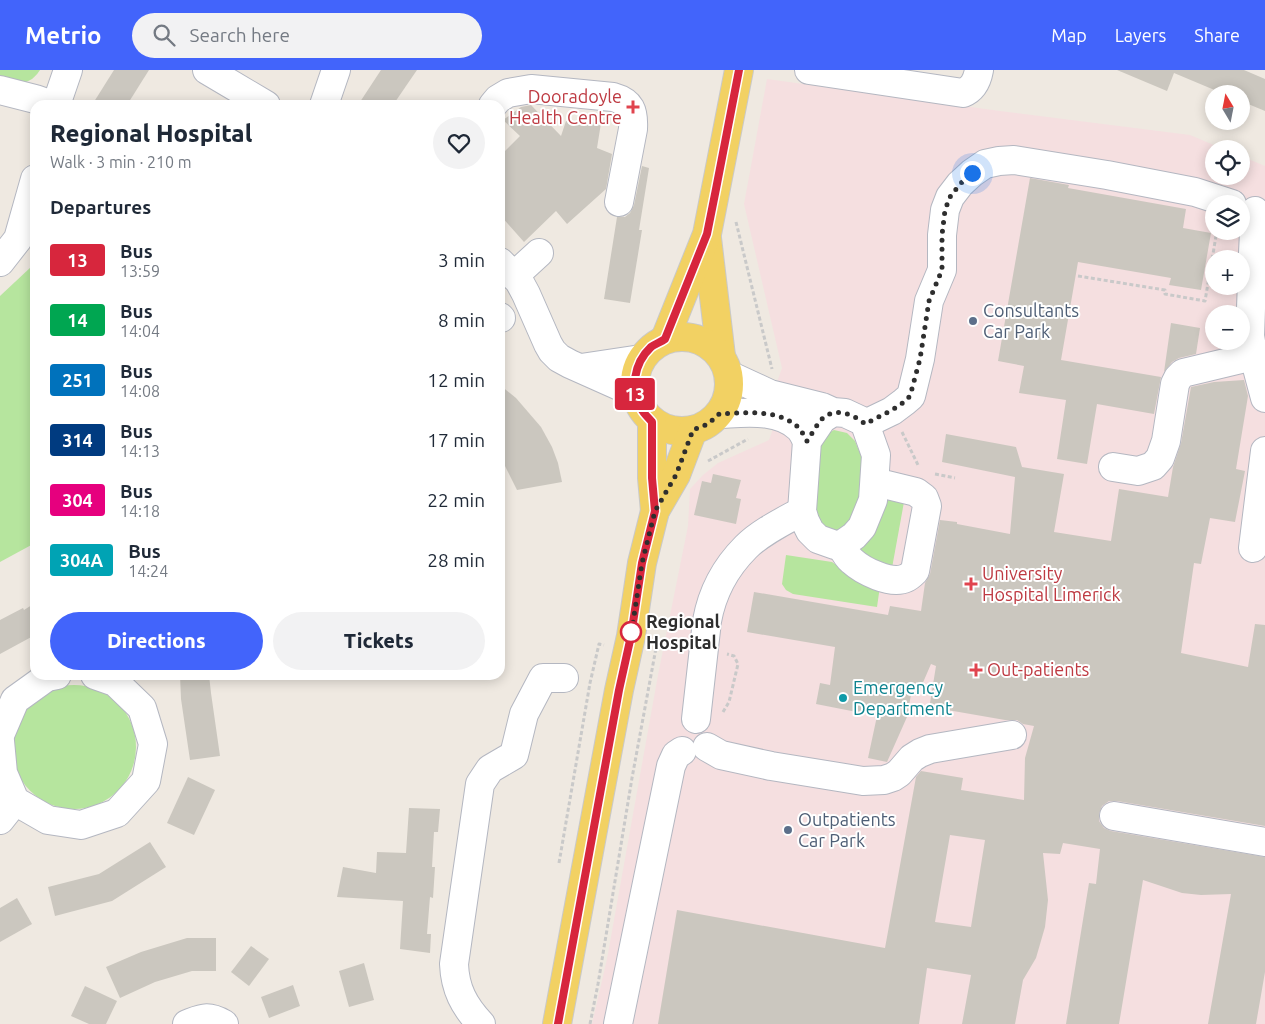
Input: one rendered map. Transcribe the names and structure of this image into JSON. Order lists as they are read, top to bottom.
{
  "places": {
    "health": ["Dooradoyle Health Centre", "University Hospital Limerick", "Out-patients"],
    "other": [
      "Consultants Car Park",
      "Regional Hospital",
      "Emergency Department",
      "Outpatients Car Park"
    ]
  },
  "lines": ["bus line 13"],
  "north": "top",
  "page": {
    "header": "Metrio",
    "search": "Search here",
    "nav": ["Map", "Layers", "Share"],
    "on_map": "13",
    "map_buttons": ["+", "−"],
    "heading": [
      ["Regional Hospital", "Walk · 3 min · 210 m"],
      "Departures"
    ],
    "list": [
      {
        "mark": "13",
        "name": "Bus",
        "note": "13:59",
        "value": "3 min"
      },
      {
        "mark": "14",
        "name": "Bus",
        "note": "14:04",
        "value": "8 min"
      },
      {
        "mark": "251",
        "name": "Bus",
        "note": "14:08",
        "value": "12 min"
      },
      {
        "mark": "314",
        "name": "Bus",
        "note": "14:13",
        "value": "17 min"
      },
      {
        "mark": "304",
        "name": "Bus",
        "note": "14:18",
        "value": "22 min"
      },
      {
        "mark": "304A",
        "name": "Bus",
        "note": "14:24",
        "value": "28 min"
      }
    ],
    "buttons": ["Directions", "Tickets"]
  }
}
